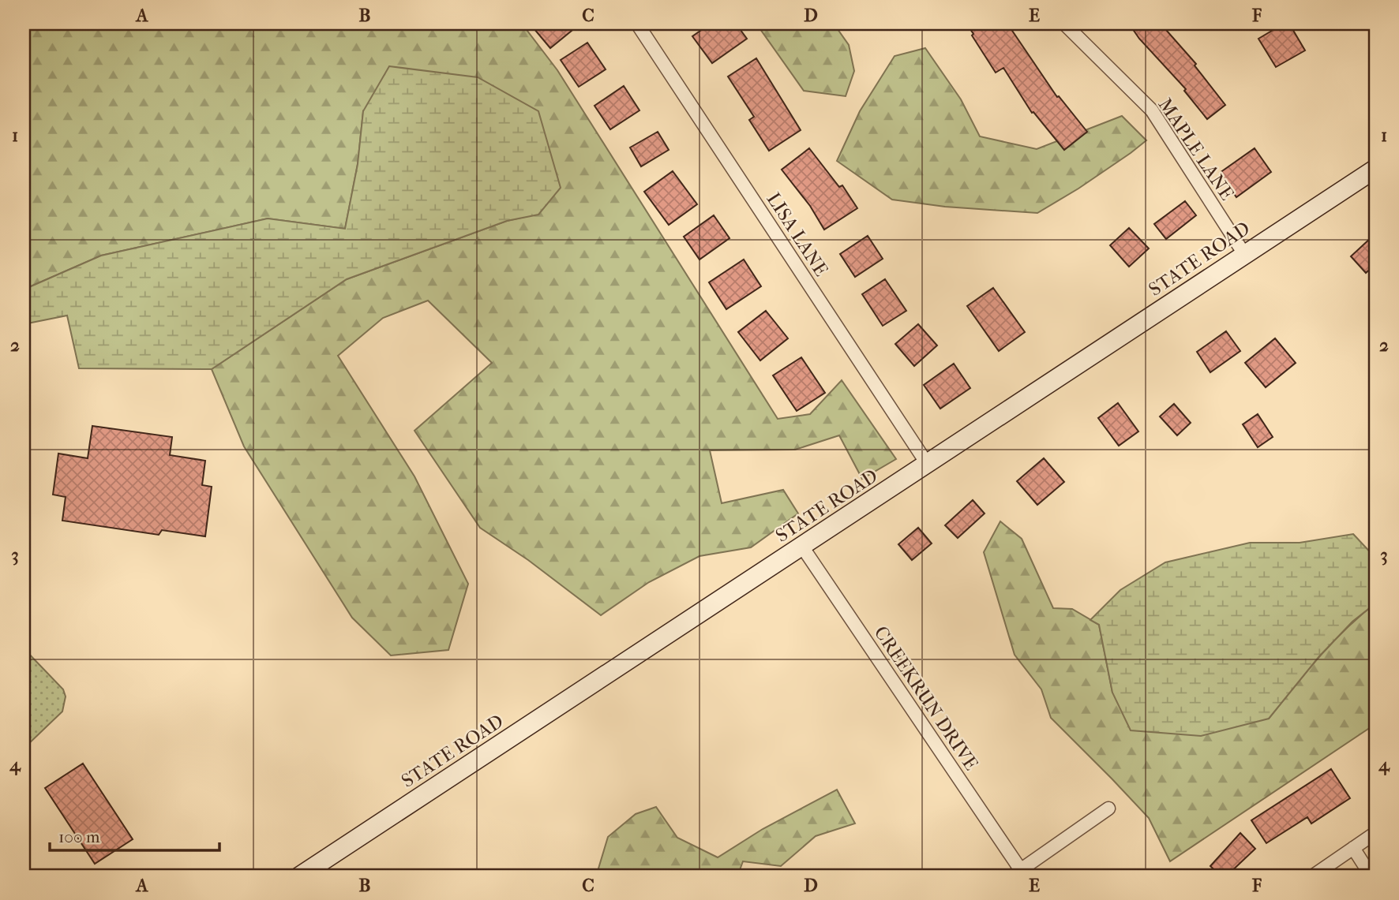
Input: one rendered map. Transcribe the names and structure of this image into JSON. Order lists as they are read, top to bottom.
{
  "streets": {
    "main road": ["STATE ROAD"],
    "street": ["MAPLE LANE", "LISA LANE", "CREEKRUN DRIVE"]
  },
  "crossings": [
    ["MAPLE LANE", "STATE ROAD"],
    ["LISA LANE", "STATE ROAD"],
    ["STATE ROAD", "CREEKRUN DRIVE"]
  ],
  "scale_bar": "100 m",
  "grid": {
    "columns": [
      "A",
      "B",
      "C",
      "D",
      "E",
      "F"
    ],
    "rows": [
      "1",
      "2",
      "3",
      "4"
    ]
  }
}
